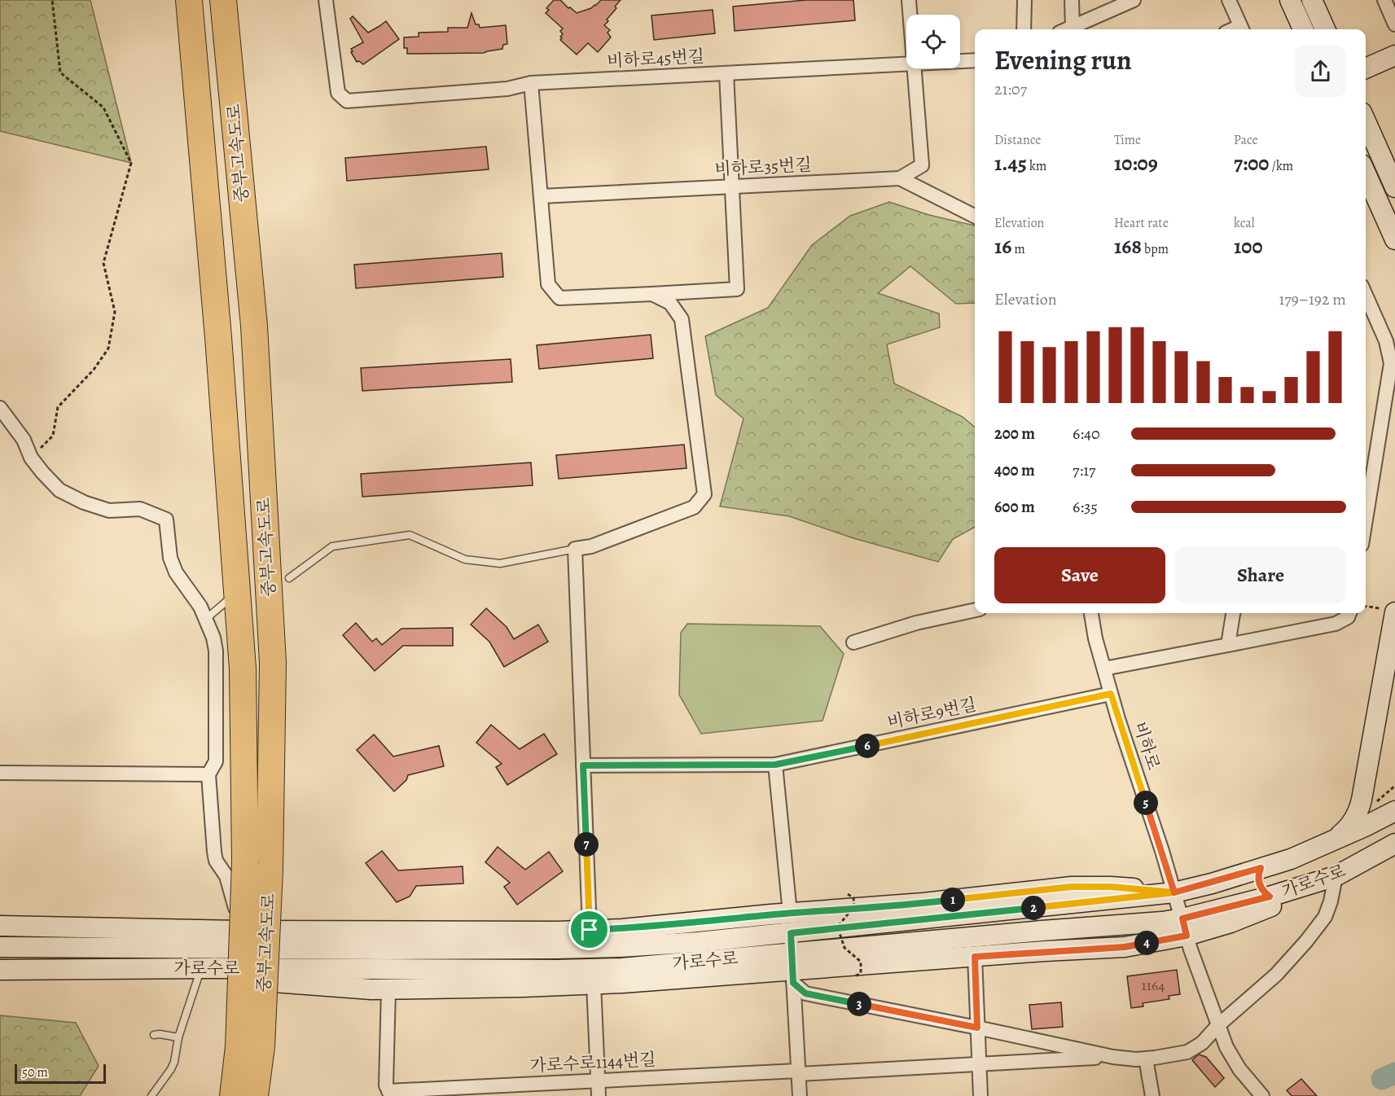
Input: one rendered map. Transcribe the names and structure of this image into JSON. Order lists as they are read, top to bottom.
{
  "streets": {
    "highway": ["중부고속도로"],
    "main road": ["가로수로"],
    "street": [
      "비하로45번길",
      "비하로35번길",
      "비하로9번길",
      "비하로",
      "가로수로1144번길"
    ]
  },
  "crossings": [
    ["비하로9번길", "비하로"],
    ["비하로", "가로수로"]
  ],
  "house_numbers": ["1164"],
  "scale_bar": "50 m",
  "page": {
    "heading": ["Evening run", "21:07"],
    "stats": [
      ["Distance", "1.45 km"],
      ["Time", "10:09"],
      ["Pace", "7:00 /km"],
      ["Elevation", "16 m"],
      ["Heart rate", "168 bpm"],
      ["kcal", "100"]
    ],
    "chart": ["Elevation", "179–192 m"],
    "list": [
      {
        "name": "200 m",
        "note": "6:40"
      },
      {
        "name": "400 m",
        "note": "7:17"
      },
      {
        "name": "600 m",
        "note": "6:35"
      }
    ],
    "buttons": ["Save", "Share"],
    "pins": [
      "6",
      "5",
      "7",
      "1",
      "2",
      "4",
      "3"
    ],
    "scale": "50 m"
  }
}
